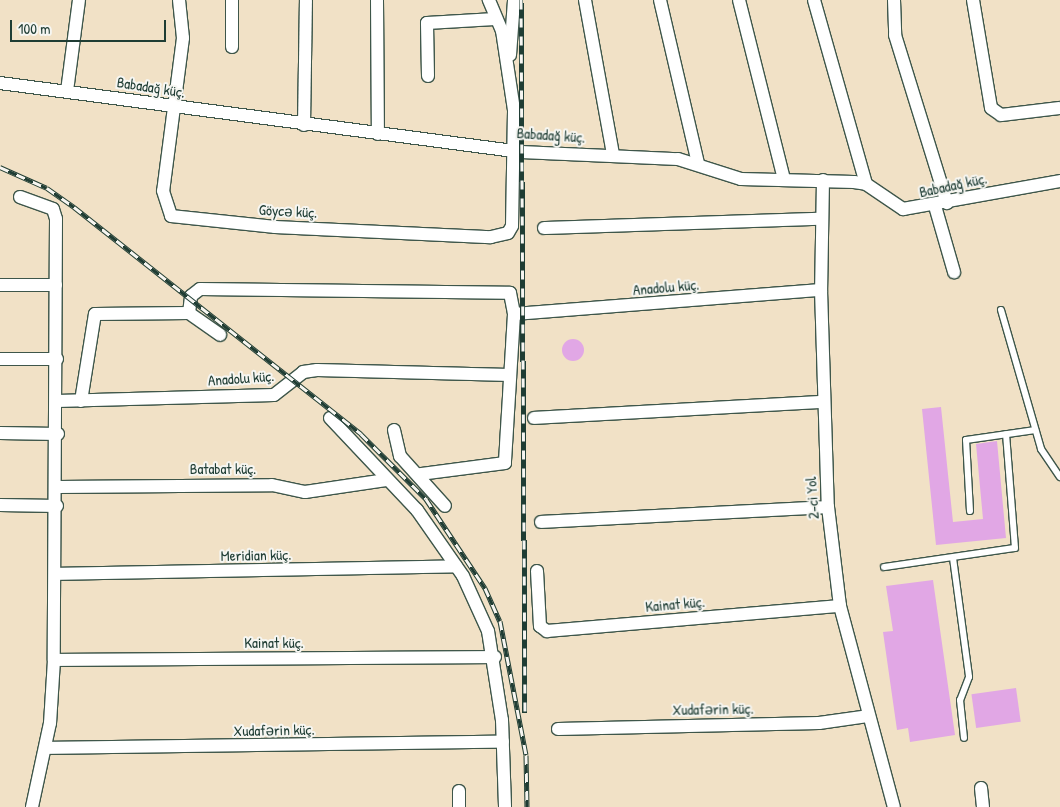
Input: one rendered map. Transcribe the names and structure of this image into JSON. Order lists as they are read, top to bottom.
{
  "streets": {
    "street": [
      "Babadağ küç.",
      "Göycə küç.",
      "Anadolu küç.",
      "Batabat küç.",
      "2-ci Yol",
      "Meridian küç.",
      "Kainat küç.",
      "Xudafərin küç."
    ]
  },
  "crossings": [
    ["Babadağ küç.", "Göycə küç."],
    ["Babadağ küç.", "2-ci Yol"],
    ["Anadolu küç.", "2-ci Yol"],
    ["2-ci Yol", "Kainat küç."],
    ["2-ci Yol", "Xudafərin küç."]
  ],
  "scale_bar": "100 m"
}
